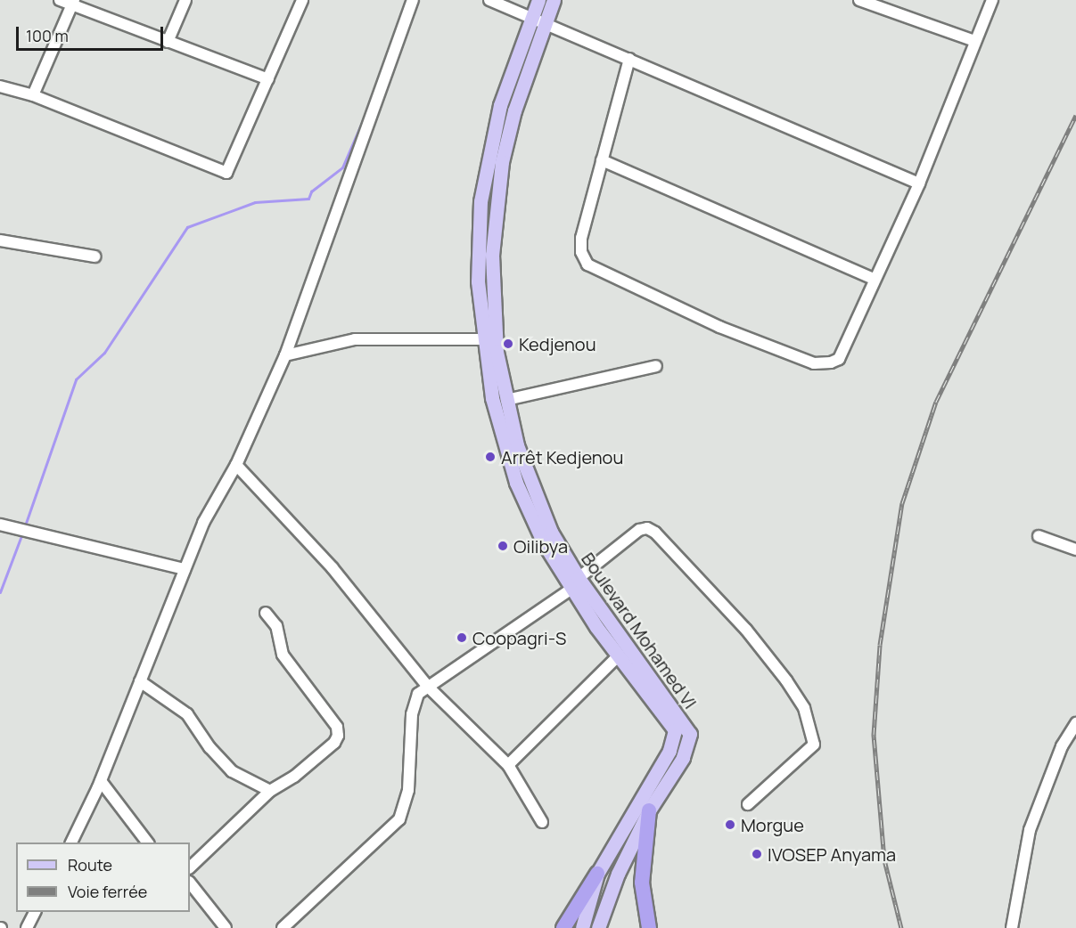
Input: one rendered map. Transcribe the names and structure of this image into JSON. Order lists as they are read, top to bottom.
{
  "streets": {
    "main road": ["Boulevard Mohamed VI"]
  },
  "places": [
    "Kedjenou",
    "Arrêt Kedjenou",
    "Oilibya",
    "Coopagri-S",
    "Morgue",
    "IVOSEP Anyama"
  ],
  "legend": ["Route", "Voie ferrée"],
  "scale_bar": "100 m"
}
